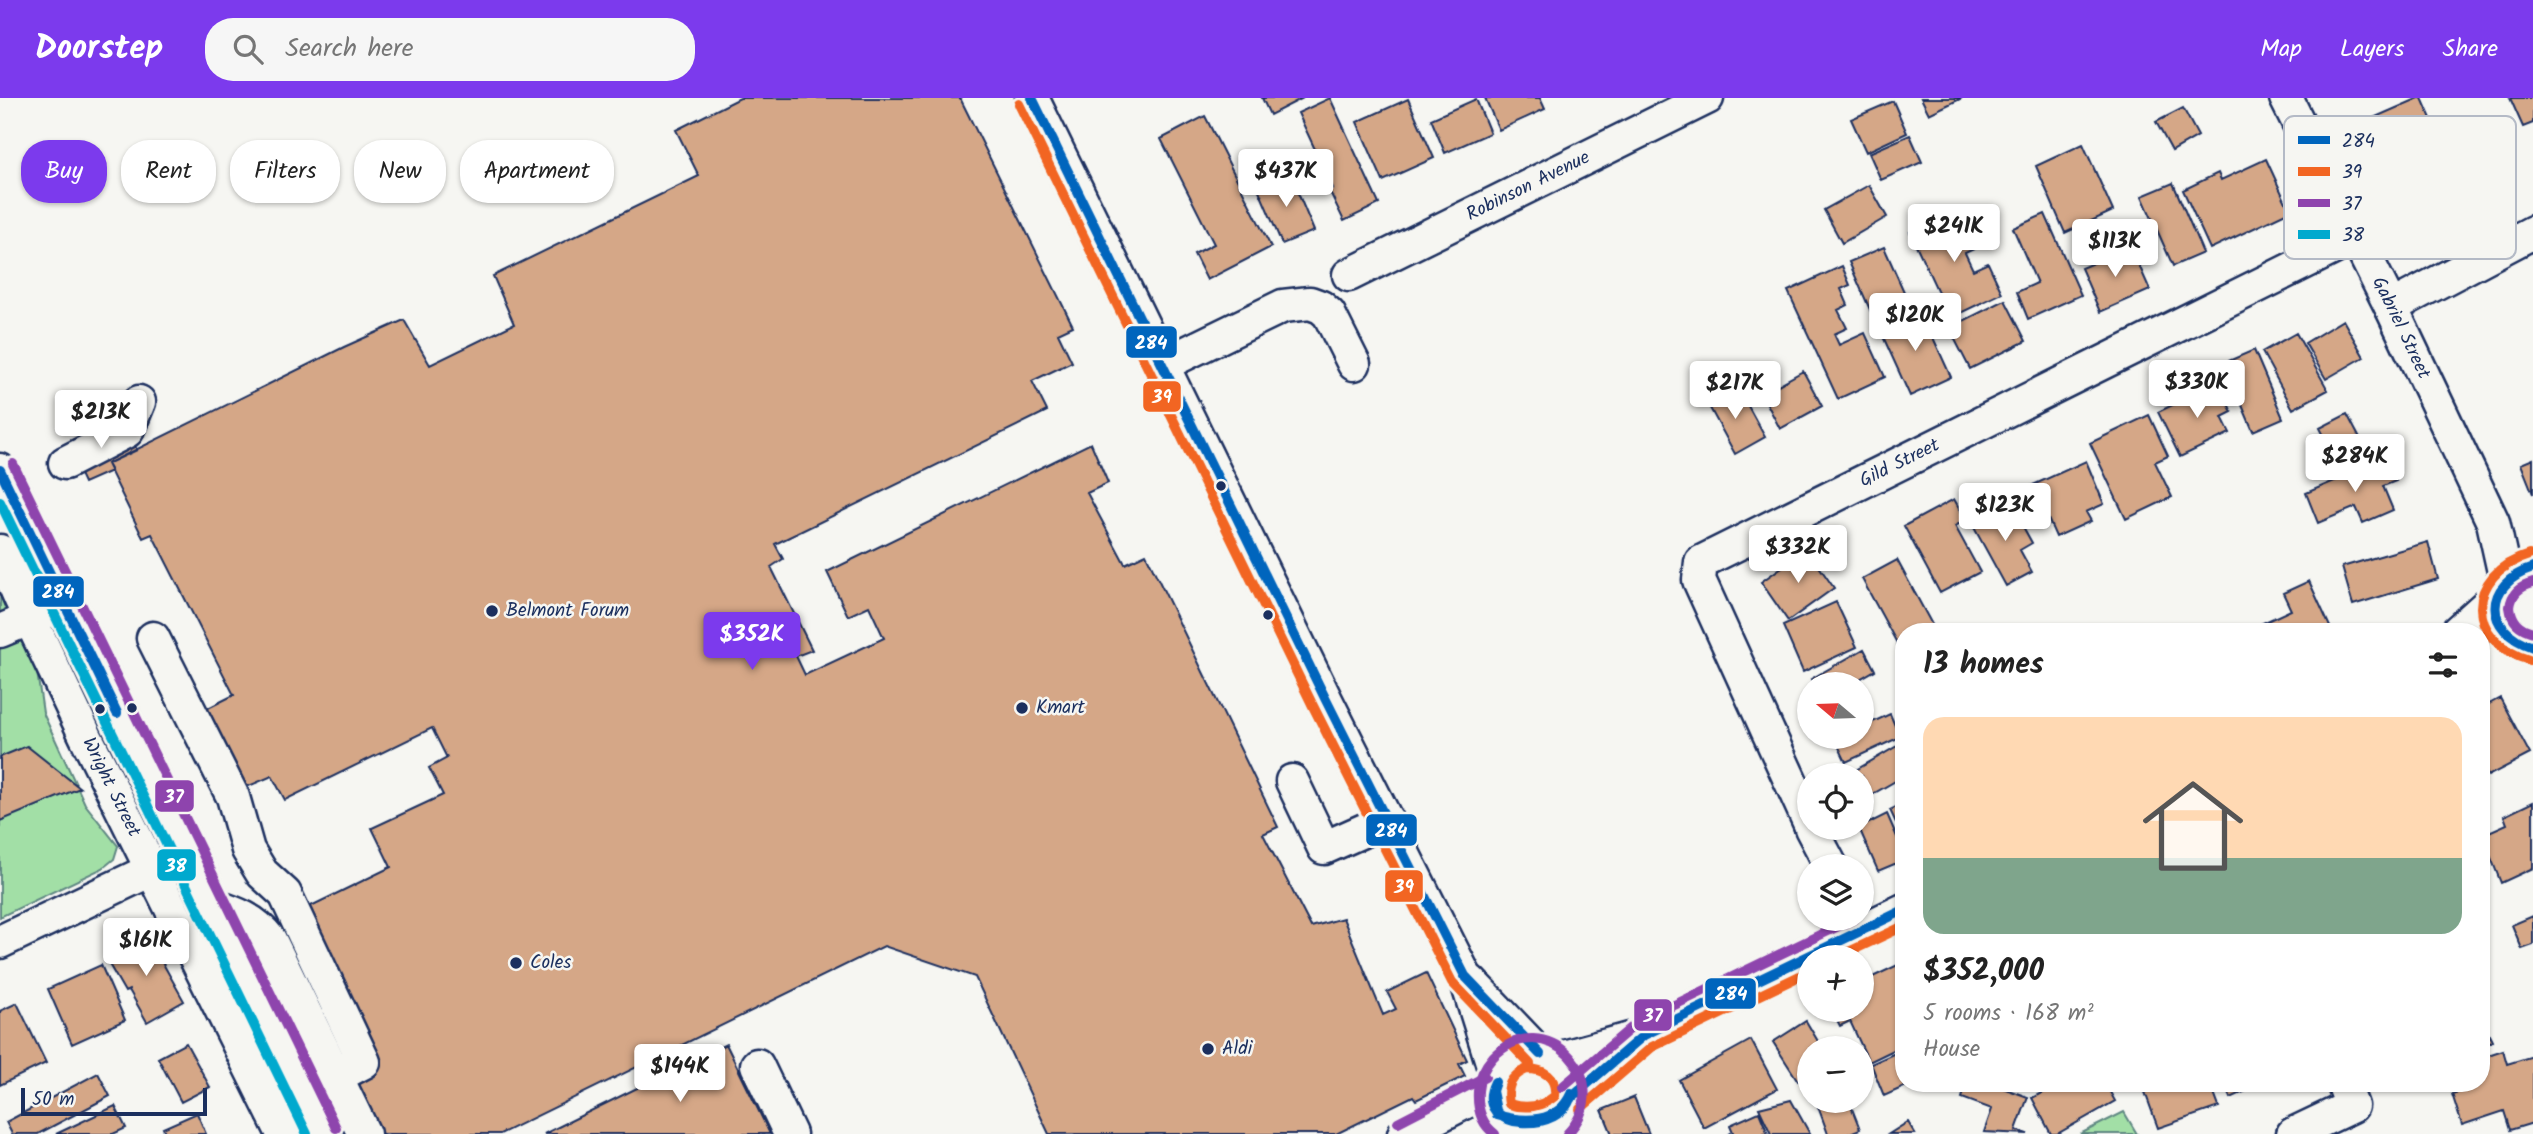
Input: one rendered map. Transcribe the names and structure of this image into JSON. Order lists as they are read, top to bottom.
{
  "streets": {
    "street": [
      "Robinson Avenue",
      "Gabriel Street",
      "Gild Street",
      "Wright Street"
    ]
  },
  "places": [
    "Belmont Forum",
    "Kmart",
    "Coles",
    "Aldi"
  ],
  "lines": [
    "transit line 284",
    "transit line 39",
    "transit line 37",
    "transit line 38"
  ],
  "legend": [
    "284",
    "39",
    "37",
    "38"
  ],
  "scale_bar": "50 m",
  "north": "left",
  "page": {
    "header": "Doorstep",
    "search": "Search here",
    "nav": ["Map", "Layers", "Share"],
    "chip": [
      "Buy",
      "Rent",
      "Filters",
      "New",
      "Apartment"
    ],
    "price": [
      "$437K",
      "$241K",
      "$113K",
      "$120K",
      "$330K",
      "$217K",
      "$213K",
      "$284K",
      "$123K",
      "$332K",
      "$352K",
      "$161K",
      "$144K"
    ],
    "heading": "13 homes",
    "map_buttons": ["+", "−"],
    "list": [
      {
        "name": "$352,000",
        "note": "5 rooms · 168 m² · House"
      }
    ],
    "scale": "50 m"
  }
}
